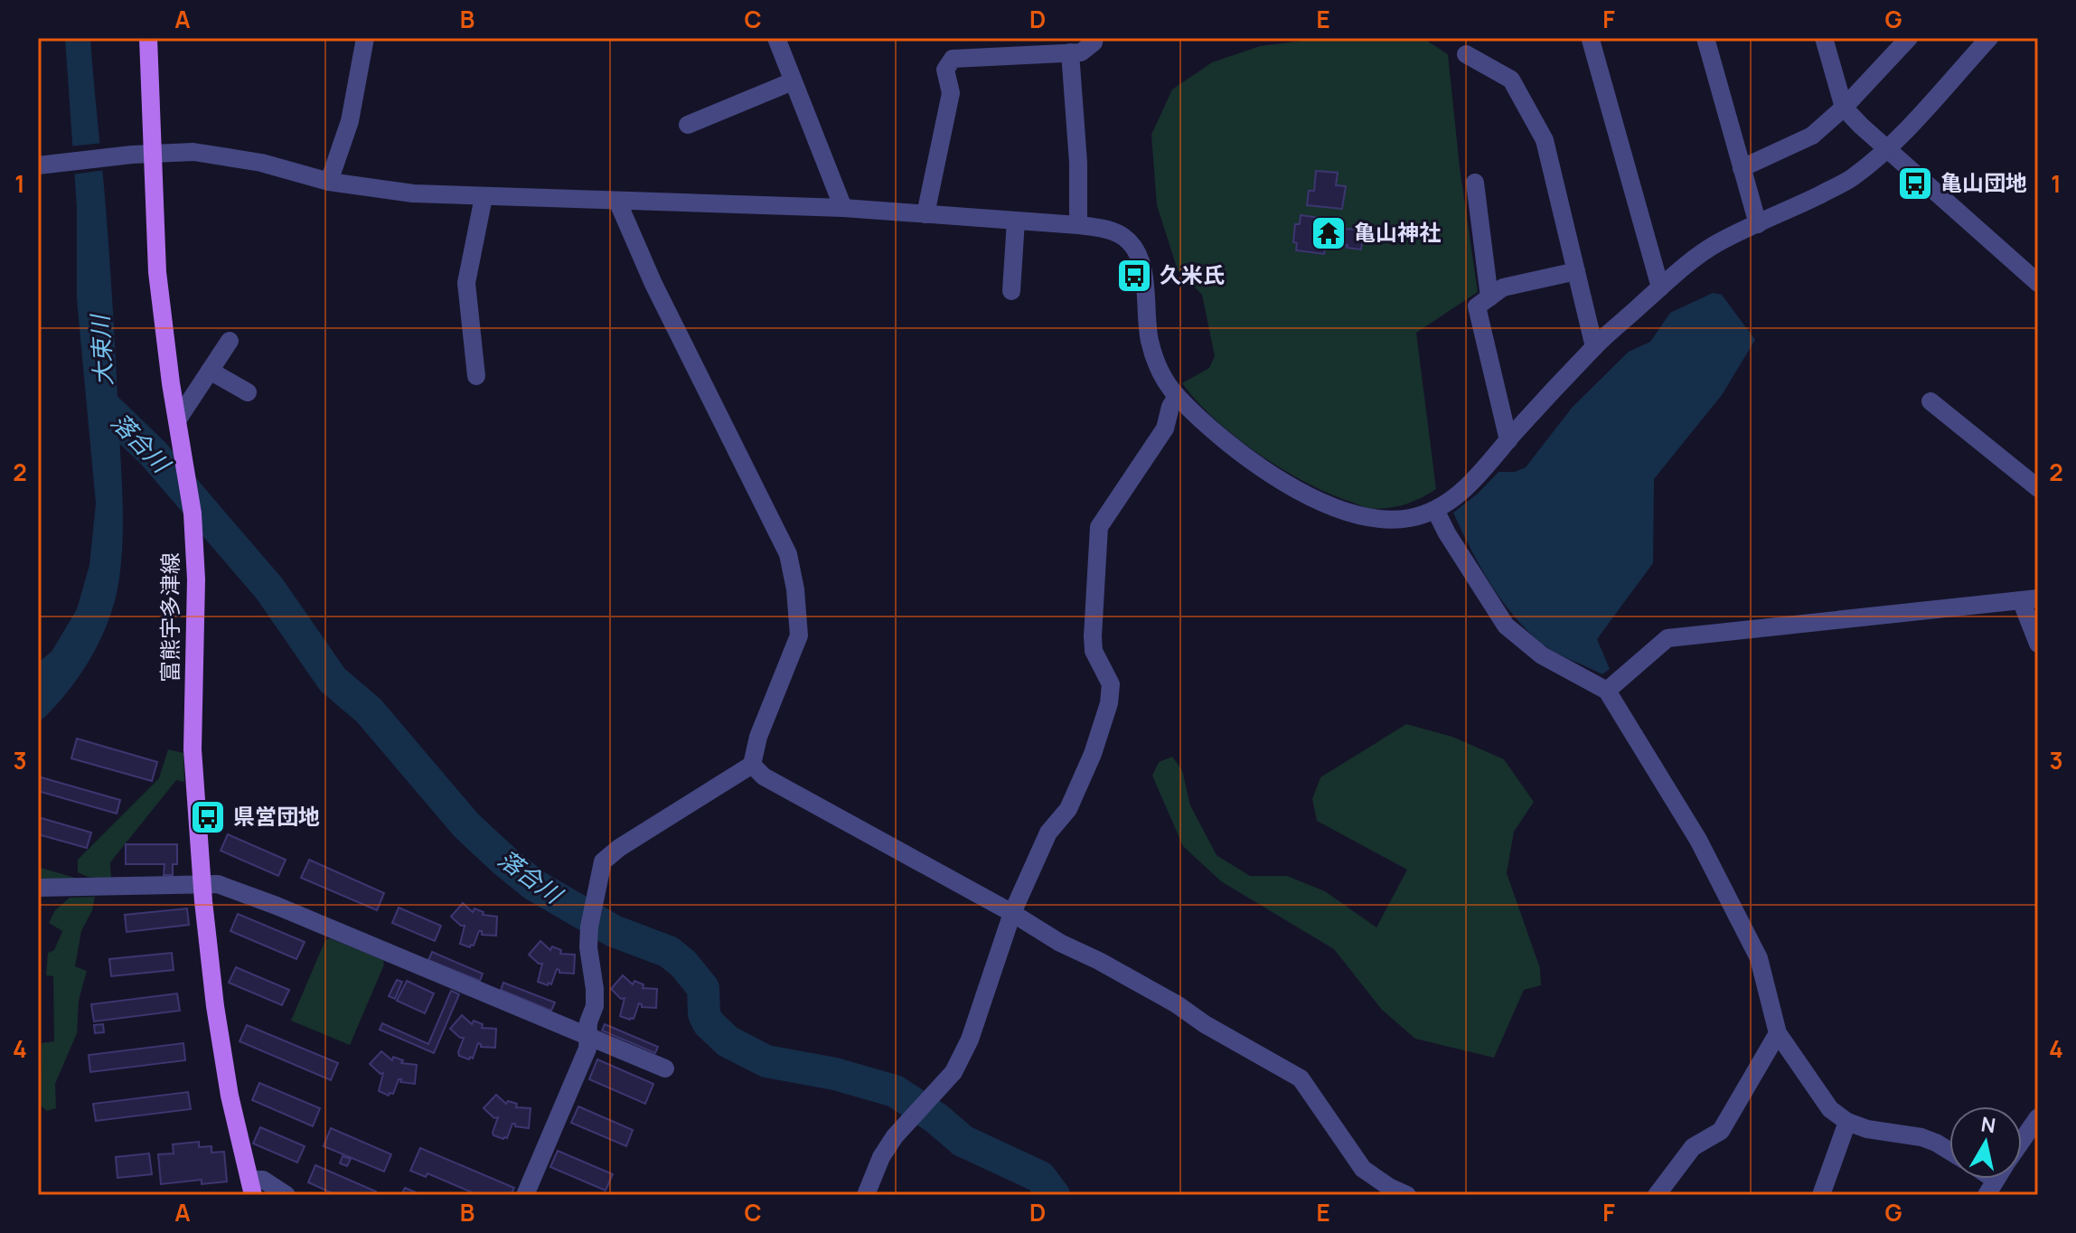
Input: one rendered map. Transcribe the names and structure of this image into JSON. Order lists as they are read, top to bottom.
{
  "streets": {
    "main road": ["富熊宇多津線"]
  },
  "water": ["大束川", "落合川"],
  "places": {
    "bus stop": ["亀山団地", "久米氏", "県営団地"],
    "temple": ["亀山神社"]
  },
  "north": "top",
  "grid": {
    "columns": [
      "A",
      "B",
      "C",
      "D",
      "E",
      "F",
      "G"
    ],
    "rows": [
      "1",
      "2",
      "3",
      "4"
    ]
  }
}
